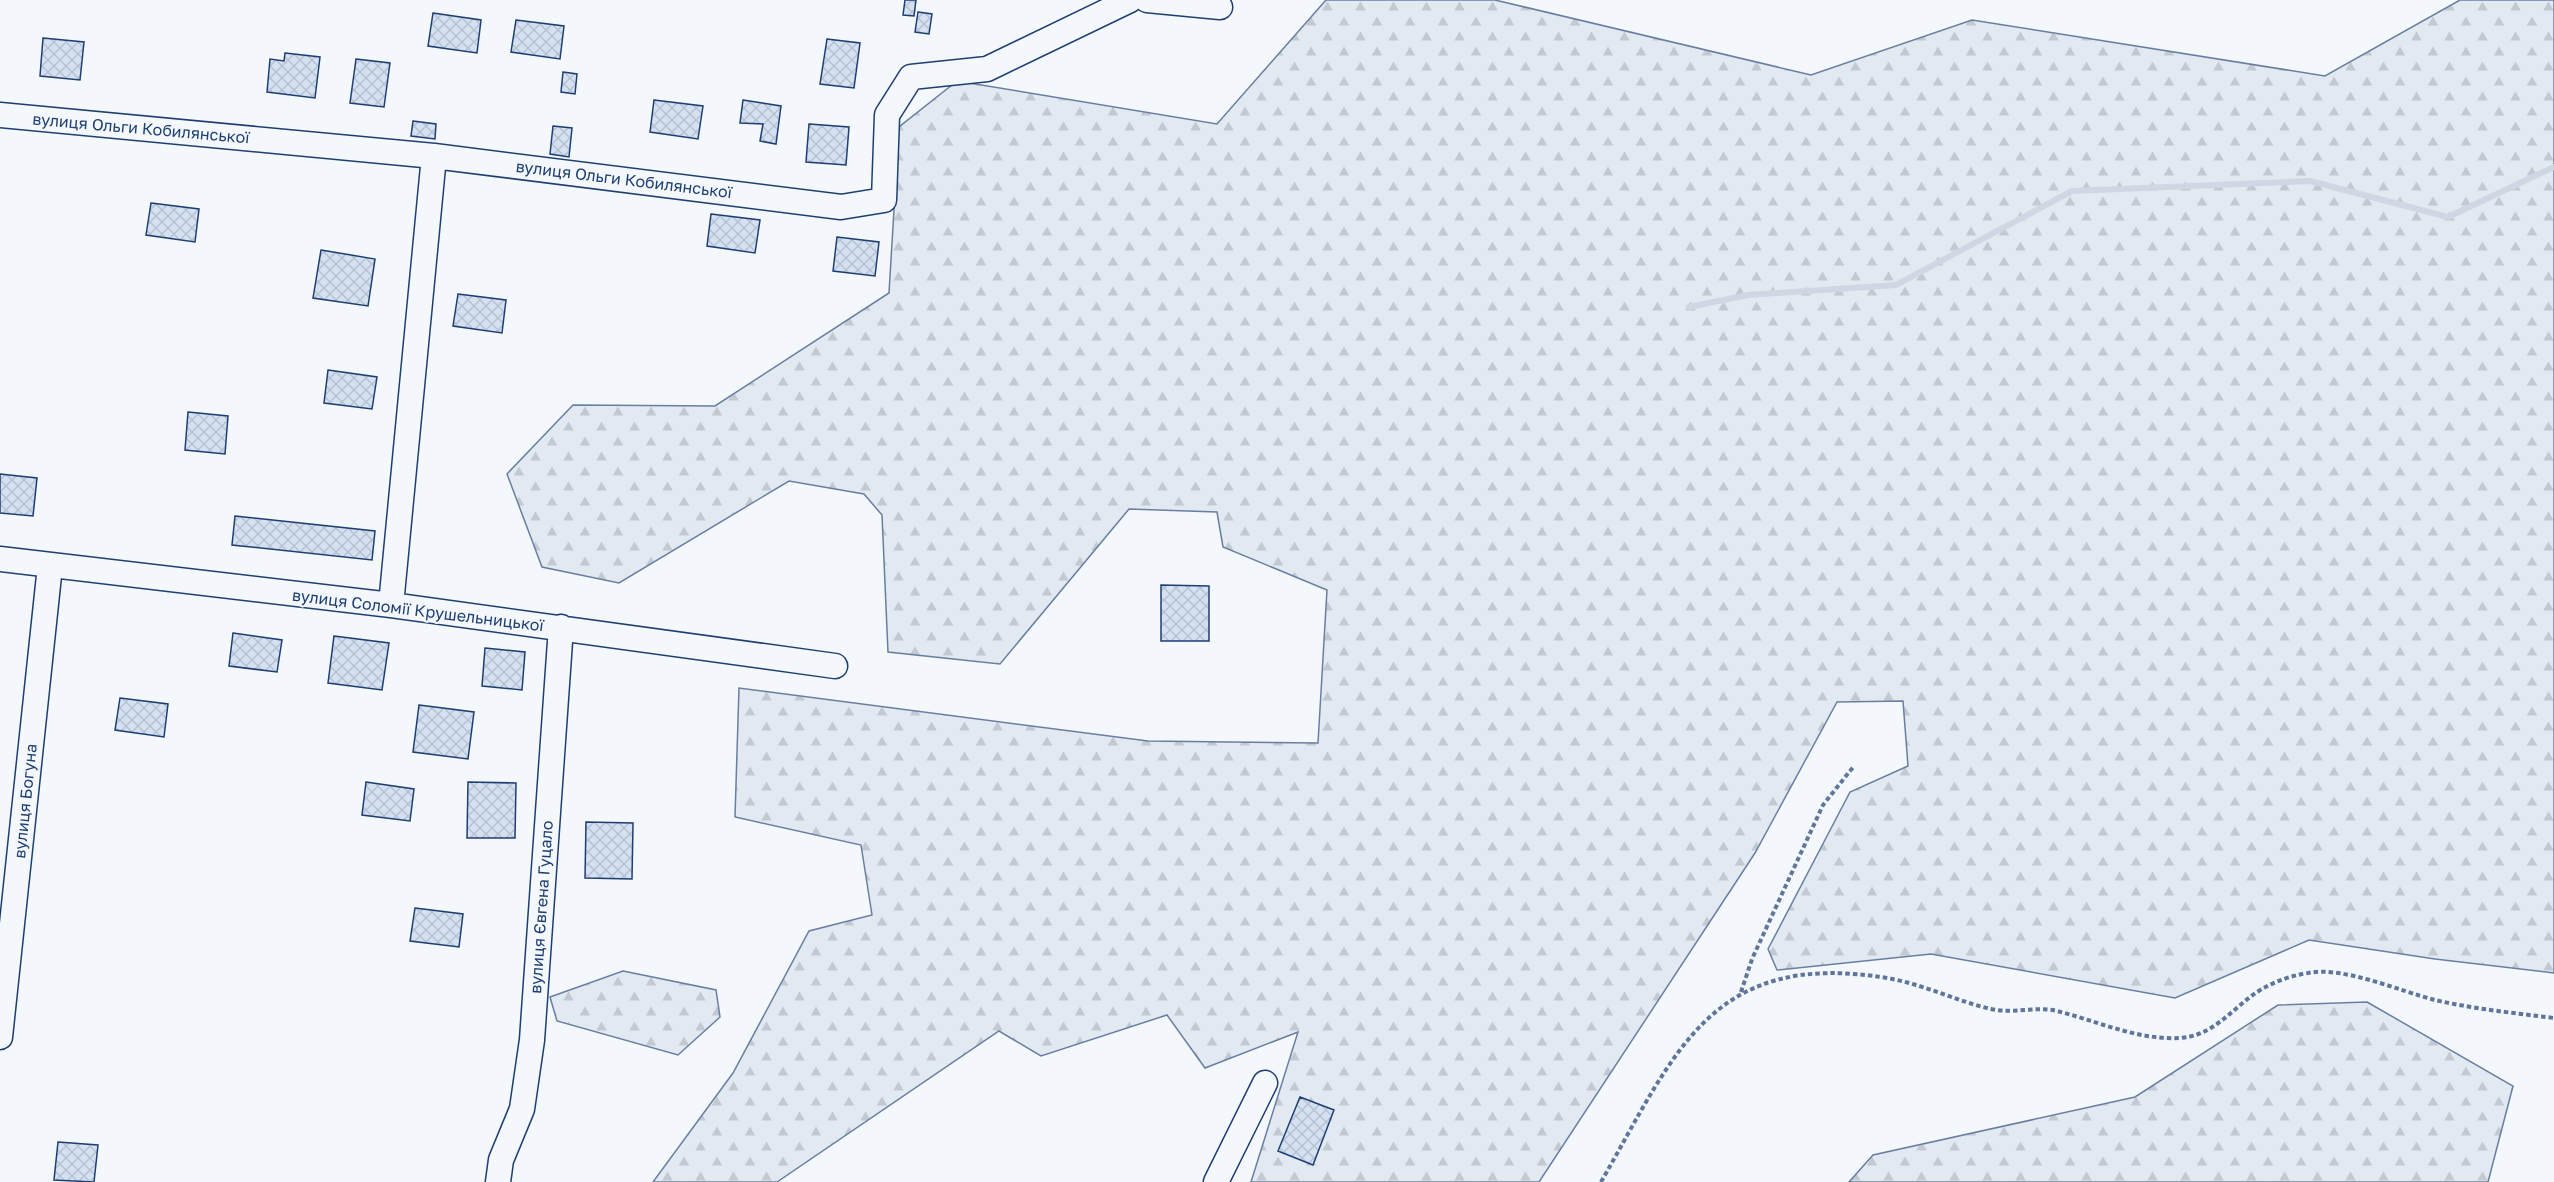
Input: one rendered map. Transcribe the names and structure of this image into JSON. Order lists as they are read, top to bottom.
{
  "streets": {
    "street": [
      "вулиця Ольги Кобилянської",
      "вулиця Соломії Крушельницької",
      "вулиця Богуна",
      "вулиця Євгена Гуцало"
    ]
  },
  "crossings": [
    ["вулиця Соломії Крушельницької", "вулиця Богуна"],
    ["вулиця Соломії Крушельницької", "вулиця Євгена Гуцало"]
  ]
}
